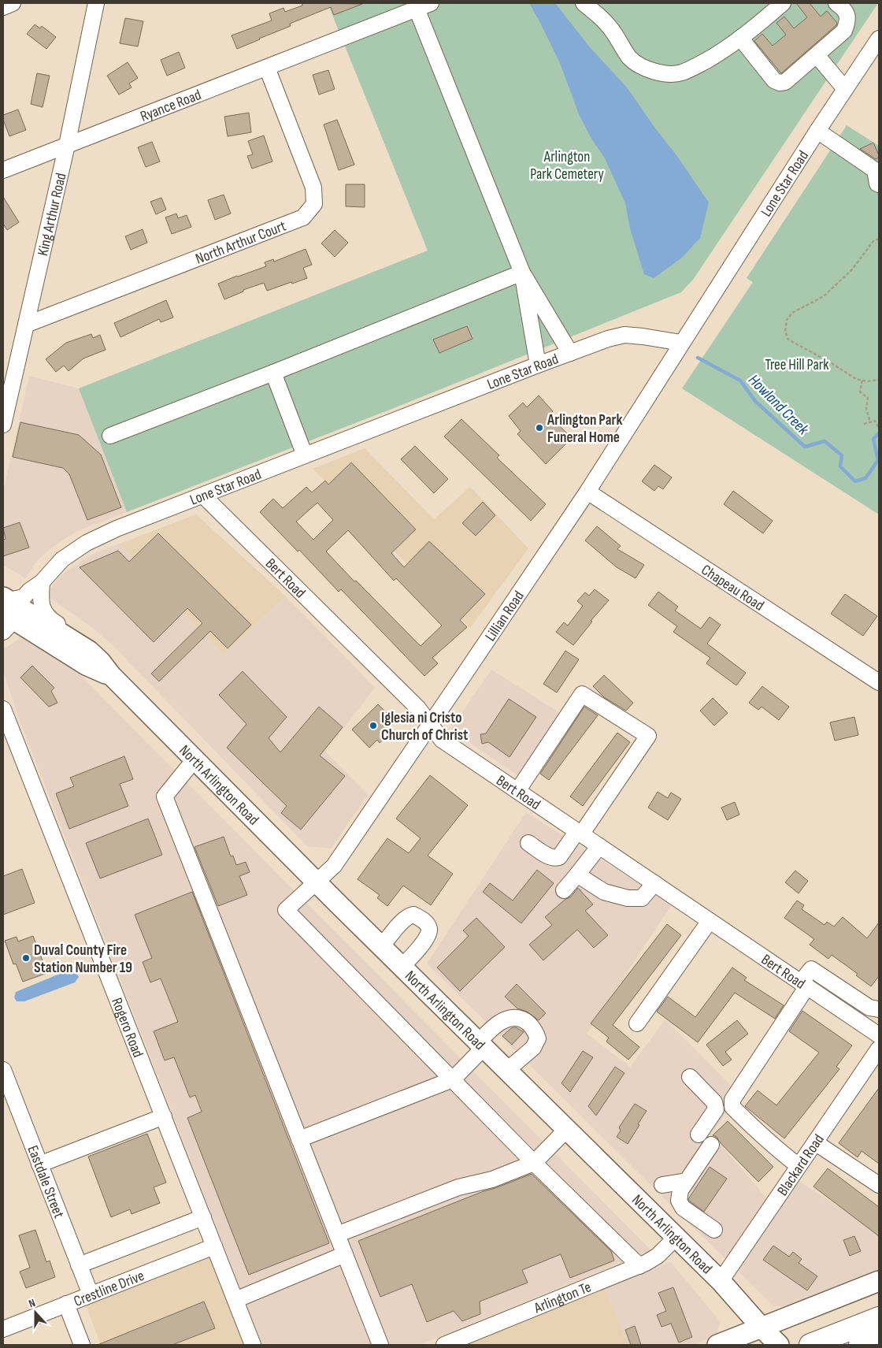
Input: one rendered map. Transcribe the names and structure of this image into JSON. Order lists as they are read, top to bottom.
{
  "streets": {
    "main road": ["North Arlington Road"],
    "street": [
      "Ryance Road",
      "Lone Star Road",
      "King Arthur Road",
      "North Arthur Court",
      "Bert Road",
      "Chapeau Road",
      "Lillian Road",
      "Rogero Road",
      "Blackard Road",
      "Eastdale Street",
      "Crestline Drive",
      "Arlington Te"
    ]
  },
  "crossings": [
    ["Ryance Road", "King Arthur Road"],
    ["Ryance Road", "North Arthur Court"],
    ["Lone Star Road", "Bert Road"],
    ["Lone Star Road", "Lillian Road"],
    ["Lone Star Road", "North Arlington Road"],
    ["King Arthur Road", "North Arthur Court"],
    ["Bert Road", "Lillian Road"],
    ["Chapeau Road", "Lillian Road"],
    ["Lillian Road", "North Arlington Road"],
    ["North Arlington Road", "Blackard Road"],
    ["North Arlington Road", "Arlington Te"],
    ["Rogero Road", "Crestline Drive"],
    ["Eastdale Street", "Crestline Drive"]
  ],
  "water": ["Howland Creek"],
  "parks": ["Arlington Park Cemetery", "Tree Hill Park"],
  "places": ["Arlington Park Funeral Home", "Iglesia ni Cristo Church of Christ", "Duval County Fire Station Number 19"],
  "north": "top"
}
